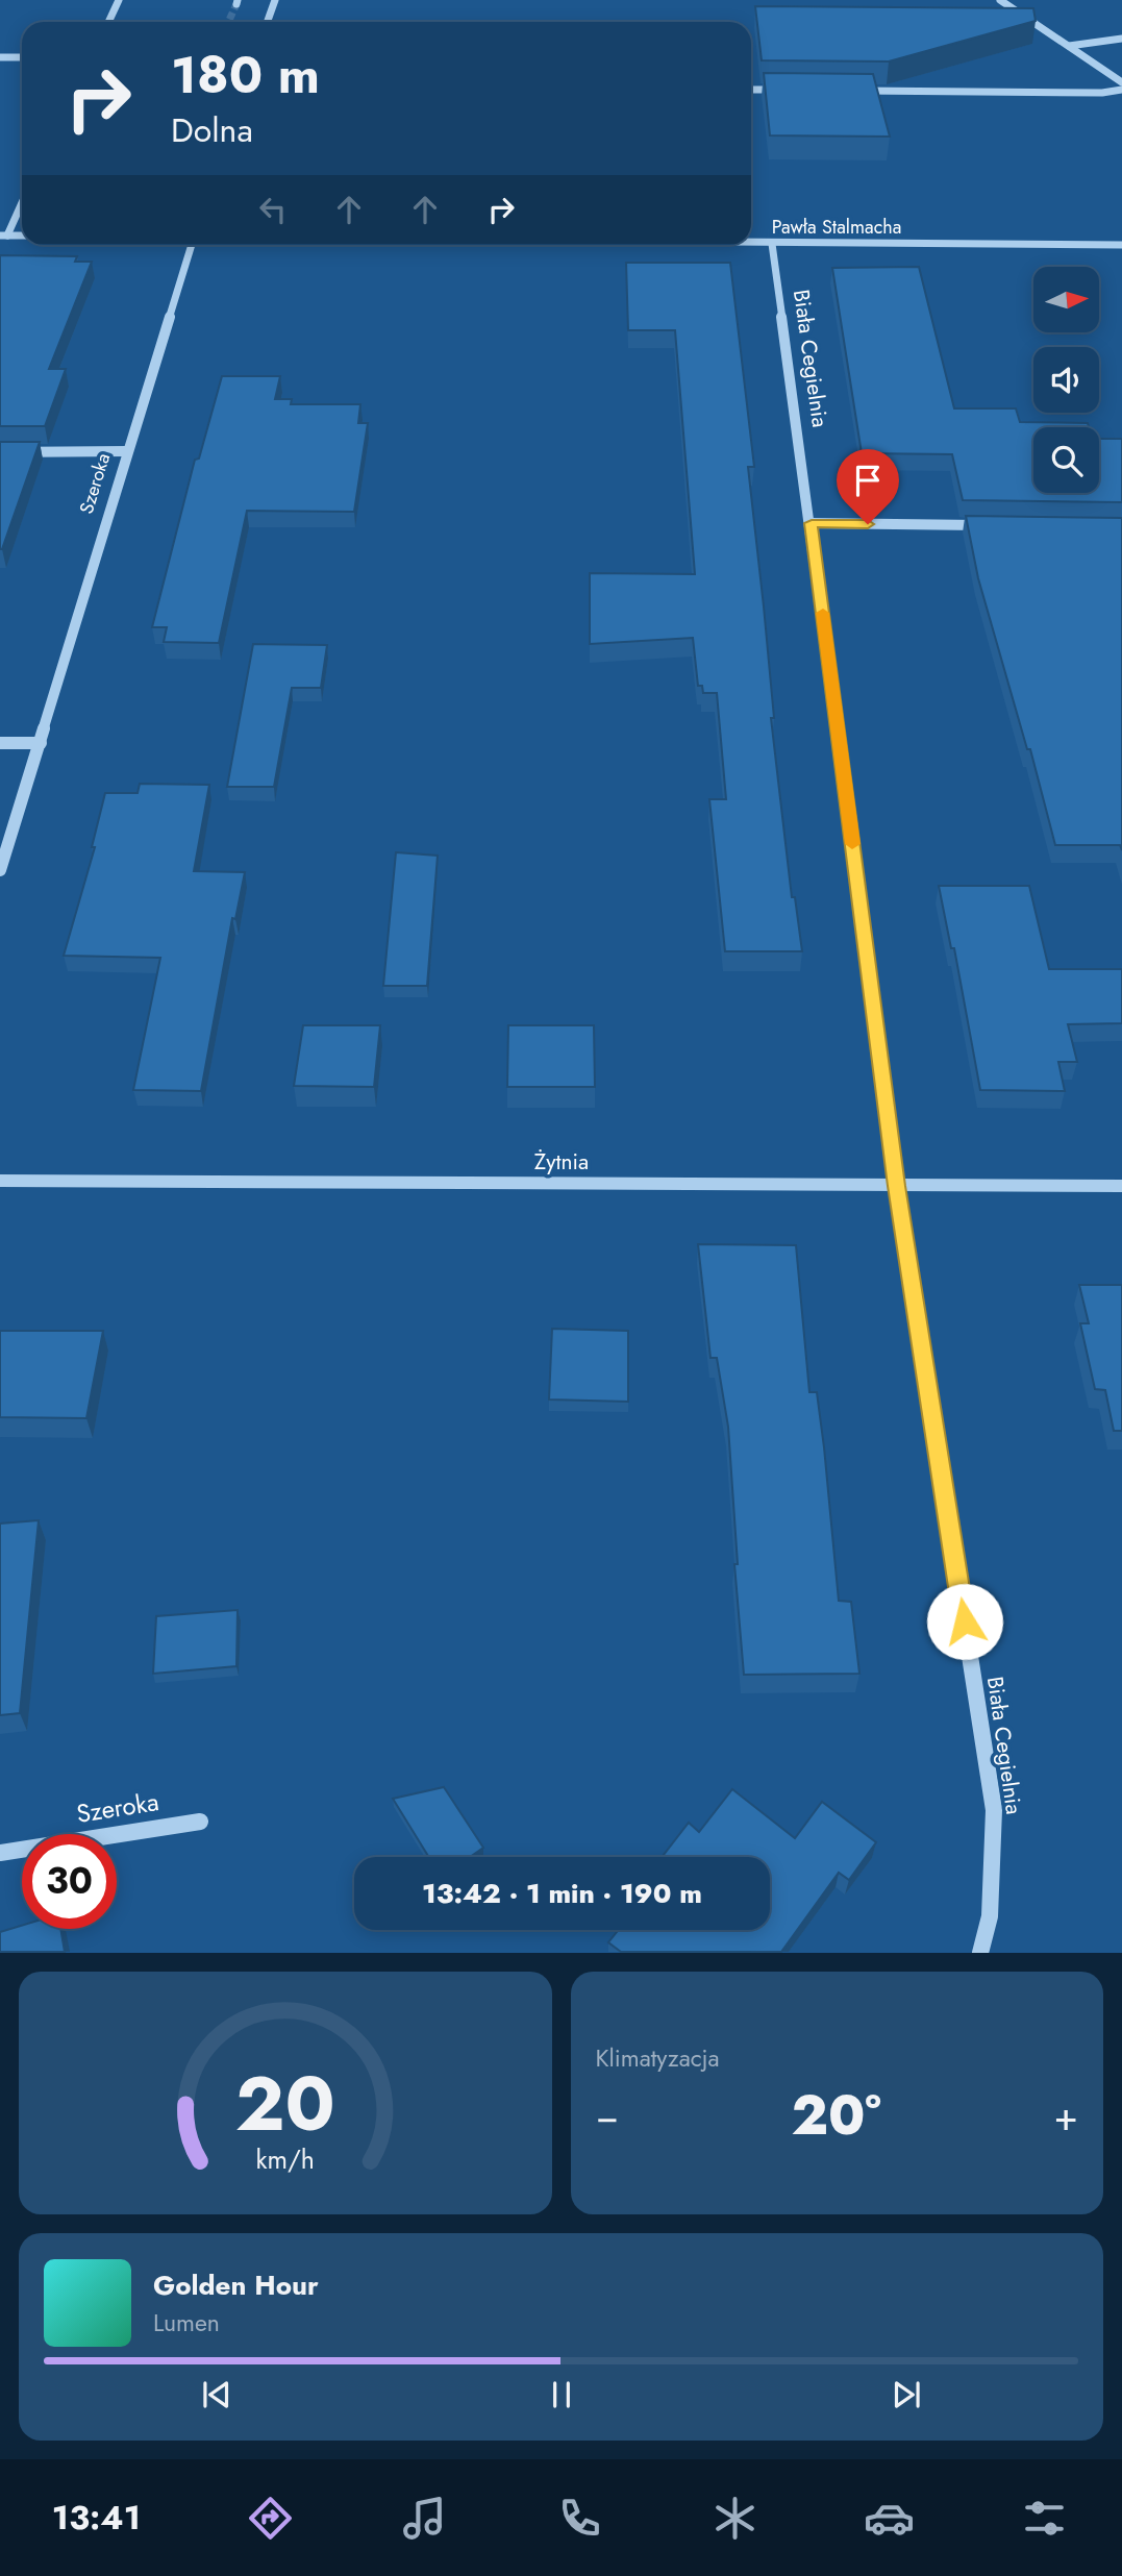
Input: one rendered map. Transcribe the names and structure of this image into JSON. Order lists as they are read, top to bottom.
{
  "streets": {
    "street": [
      "Pawła Stalmacha",
      "Biała Cegielnia",
      "Szeroka",
      "Żytnia"
    ]
  },
  "crossings": [
    ["Pawła Stalmacha", "Biała Cegielnia"],
    ["Biała Cegielnia", "Żytnia"]
  ],
  "north": "right",
  "page": {
    "turn": ["180 m", "Dolna"],
    "limit": "30",
    "trip": "13:42 · 1 min · 190 m",
    "tile": "Klimatyzacja",
    "heat": ["−", "20°", "+"],
    "song": ["Golden Hour", "Lumen"],
    "tabs": "13:41",
    "gauge": ["20", "km/h"]
  }
}
